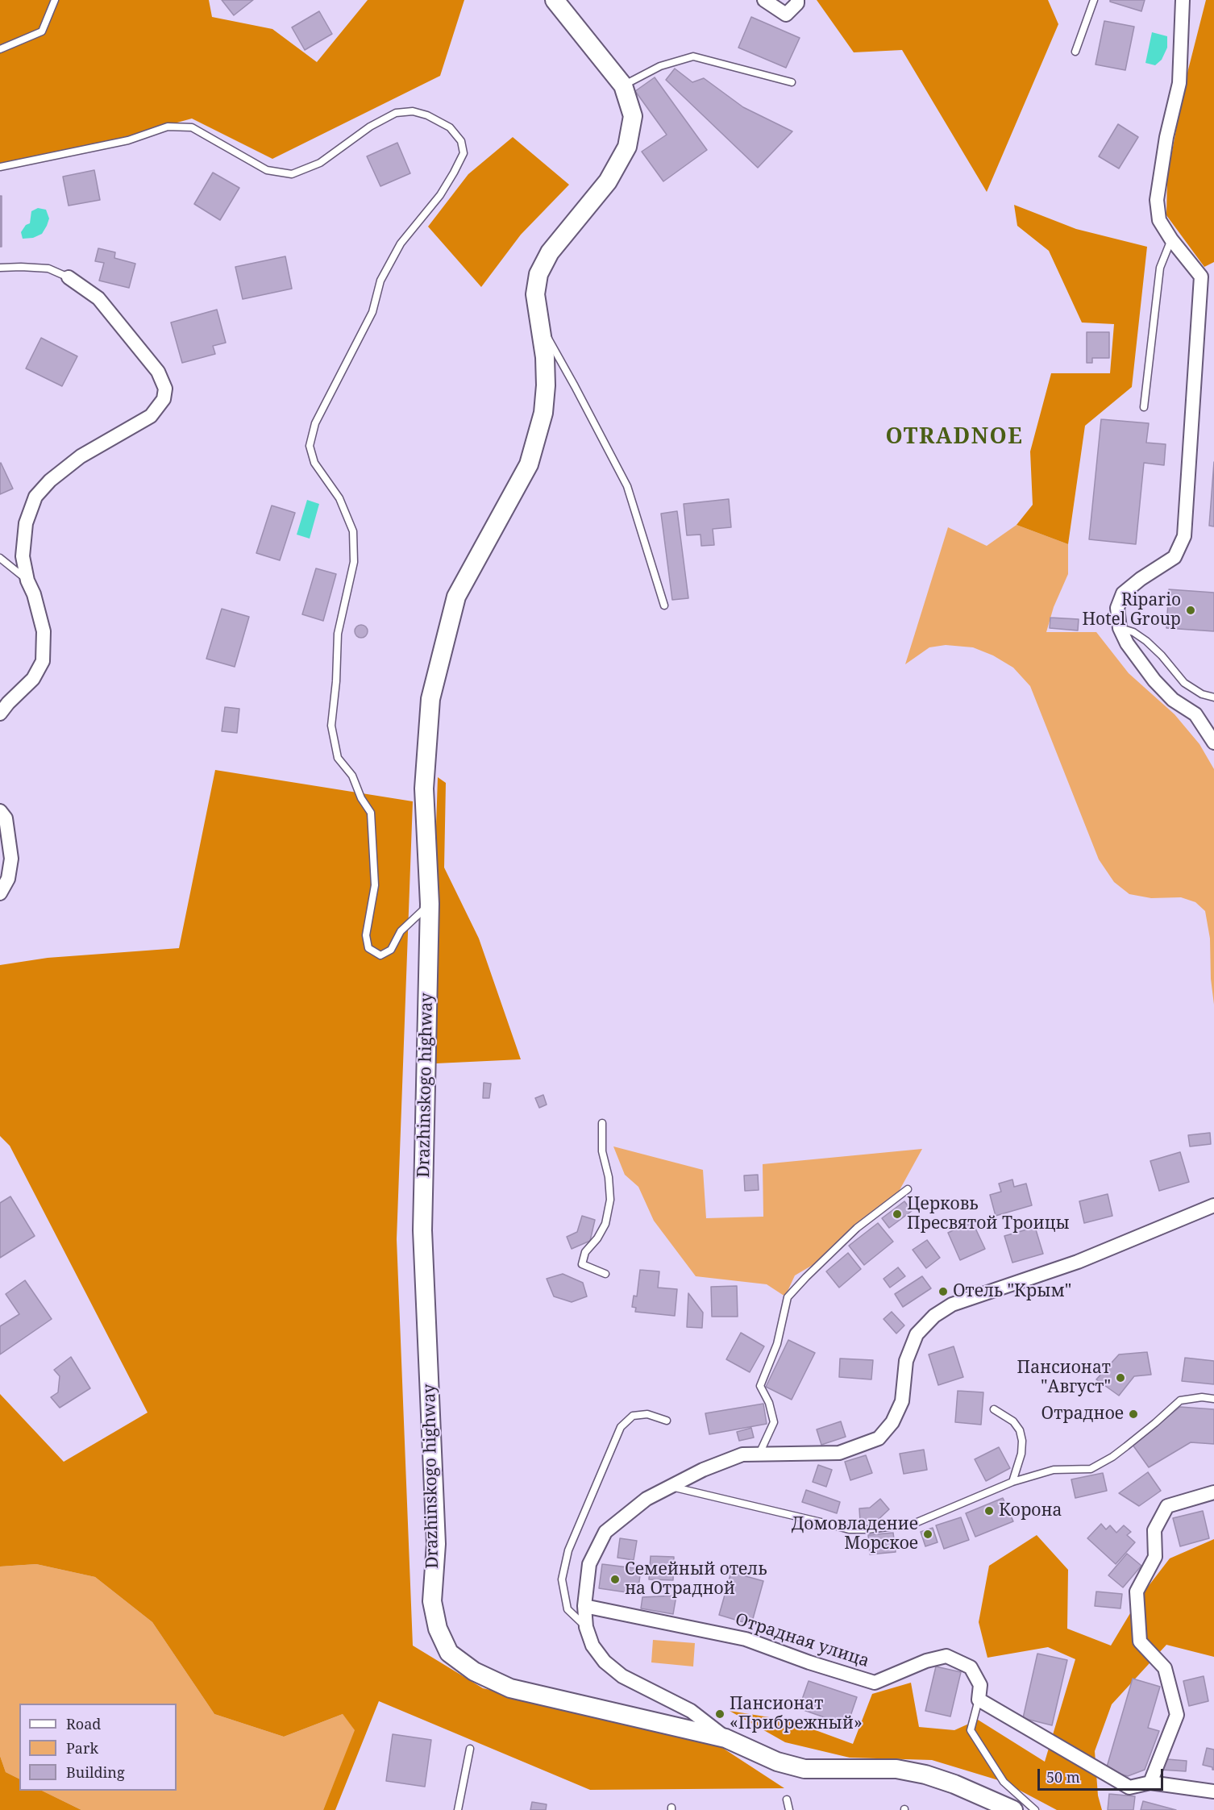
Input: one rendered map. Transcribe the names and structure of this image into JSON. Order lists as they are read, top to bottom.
{
  "streets": {
    "main road": ["Drazhinskogo highway"],
    "street": ["Отрадная улица"]
  },
  "districts": ["OTRADNOE"],
  "places": [
    "Ripario Hotel Group",
    "Церковь Пресвятой Троицы",
    "Отель \"Крым\"",
    "Пансионат \"Август\"",
    "Отрадное",
    "Корона",
    "Домовладение Морское",
    "Семейный отель на Отрадной",
    "Пансионат «Прибрежный»"
  ],
  "legend": ["Road", "Park", "Building"],
  "scale_bar": "50 m"
}
